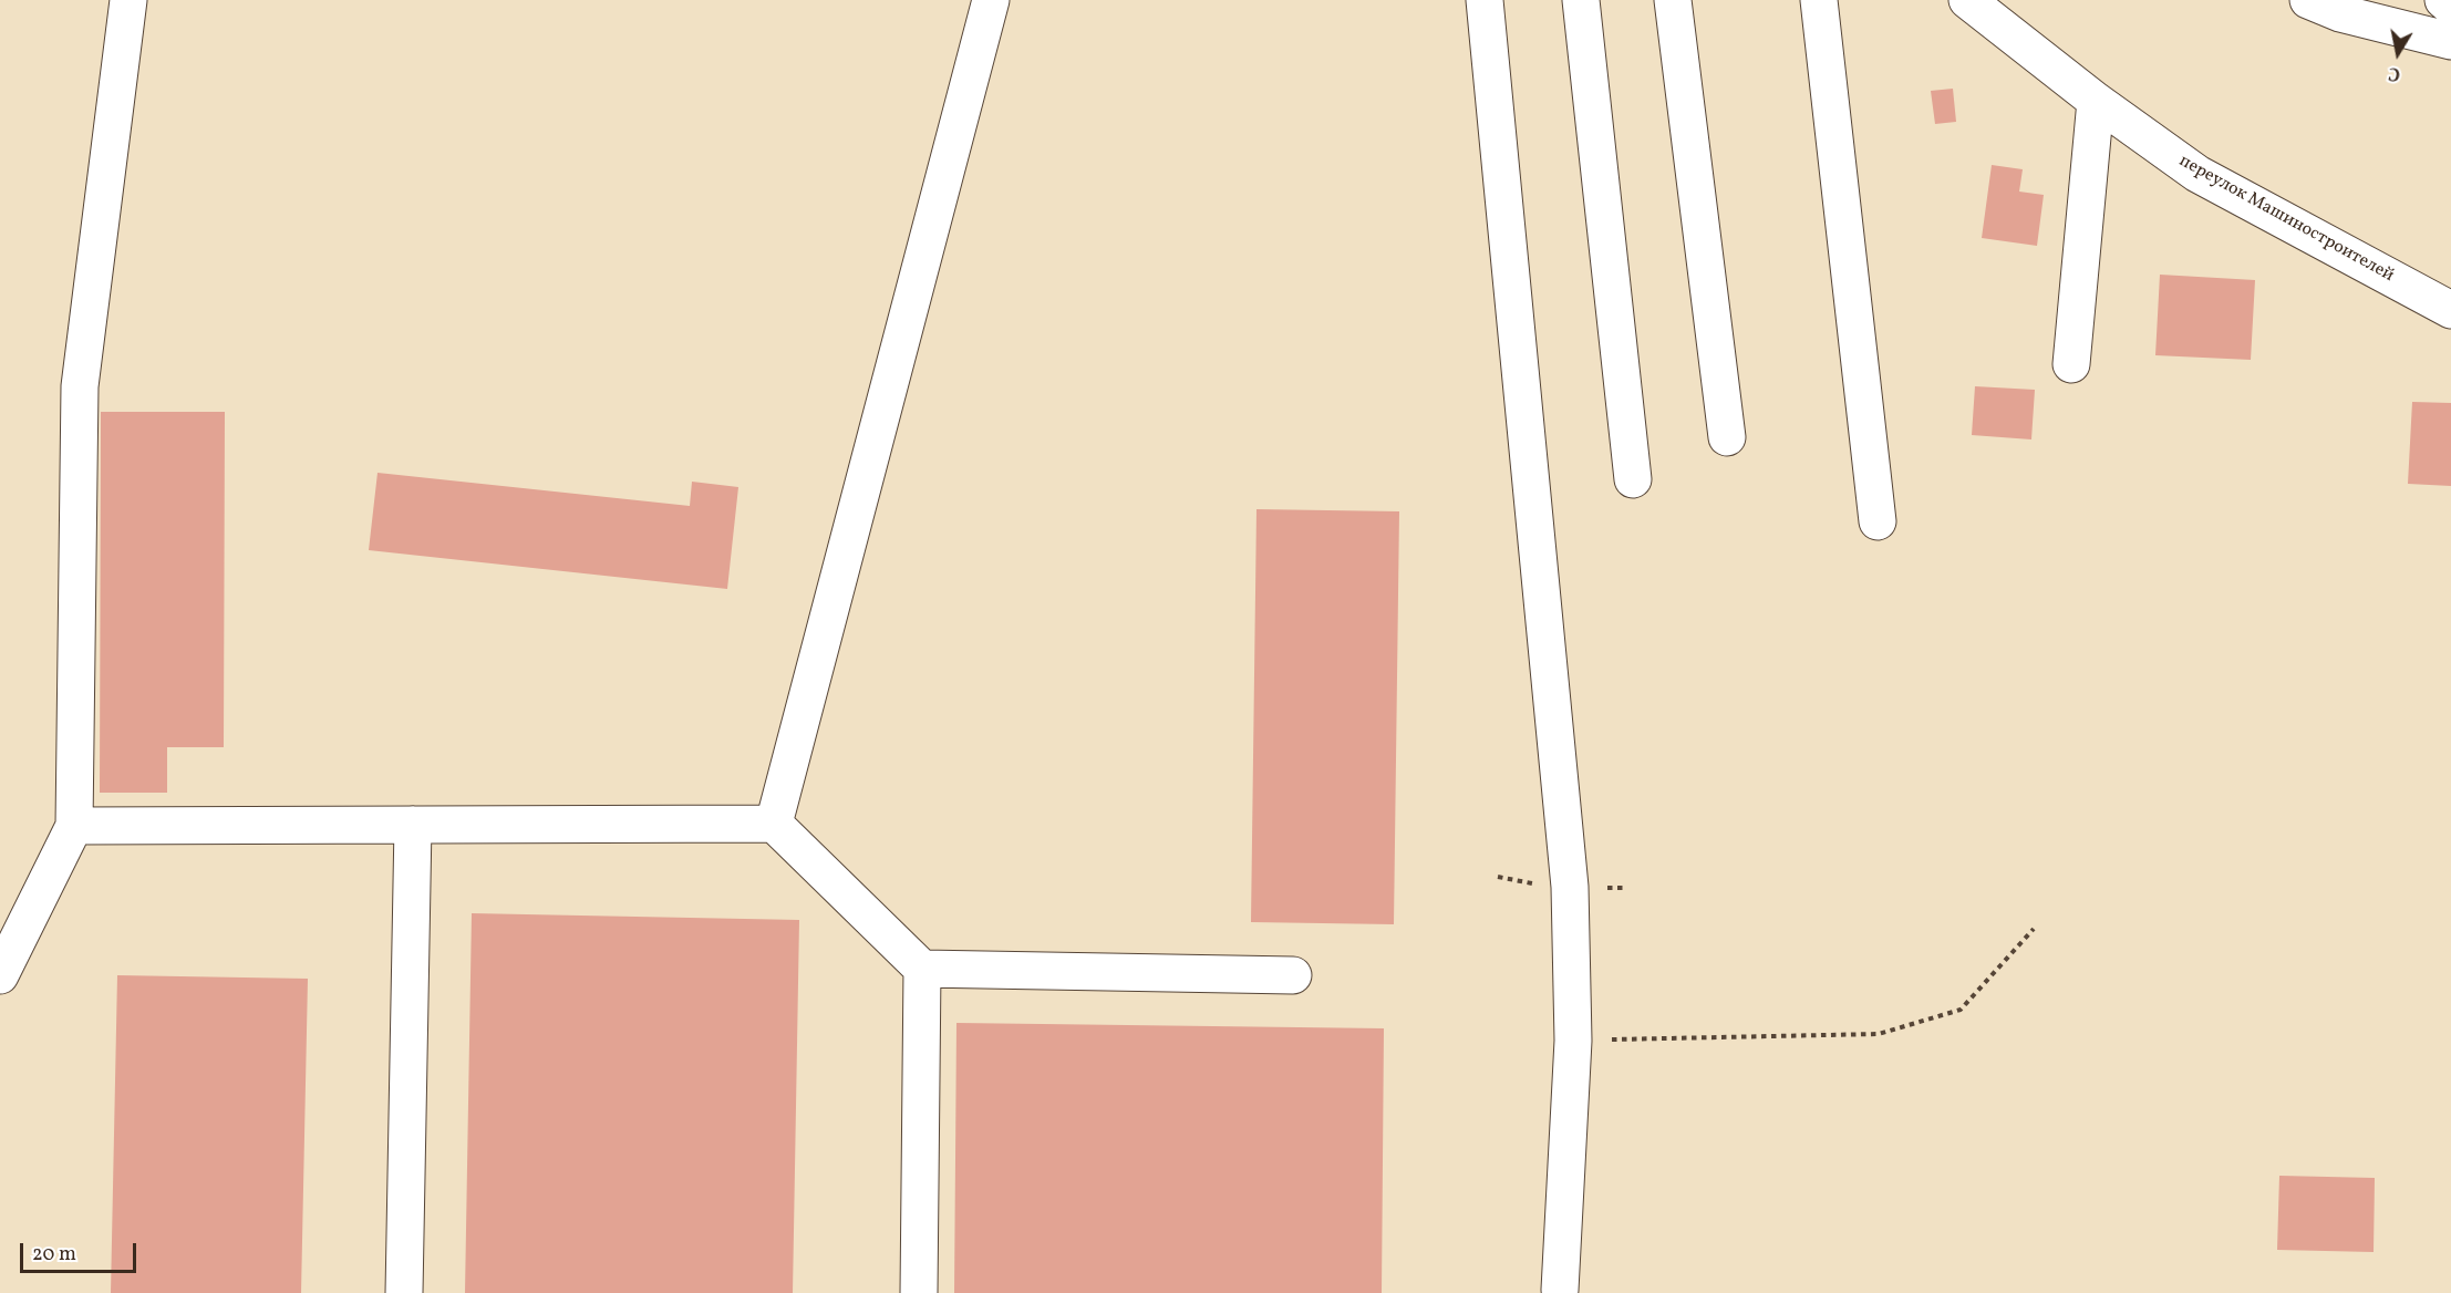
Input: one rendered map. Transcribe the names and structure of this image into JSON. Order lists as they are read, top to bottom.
{
  "streets": {
    "street": ["переулок Машиностроителей"]
  },
  "scale_bar": "20 m",
  "north": "bottom"
}
